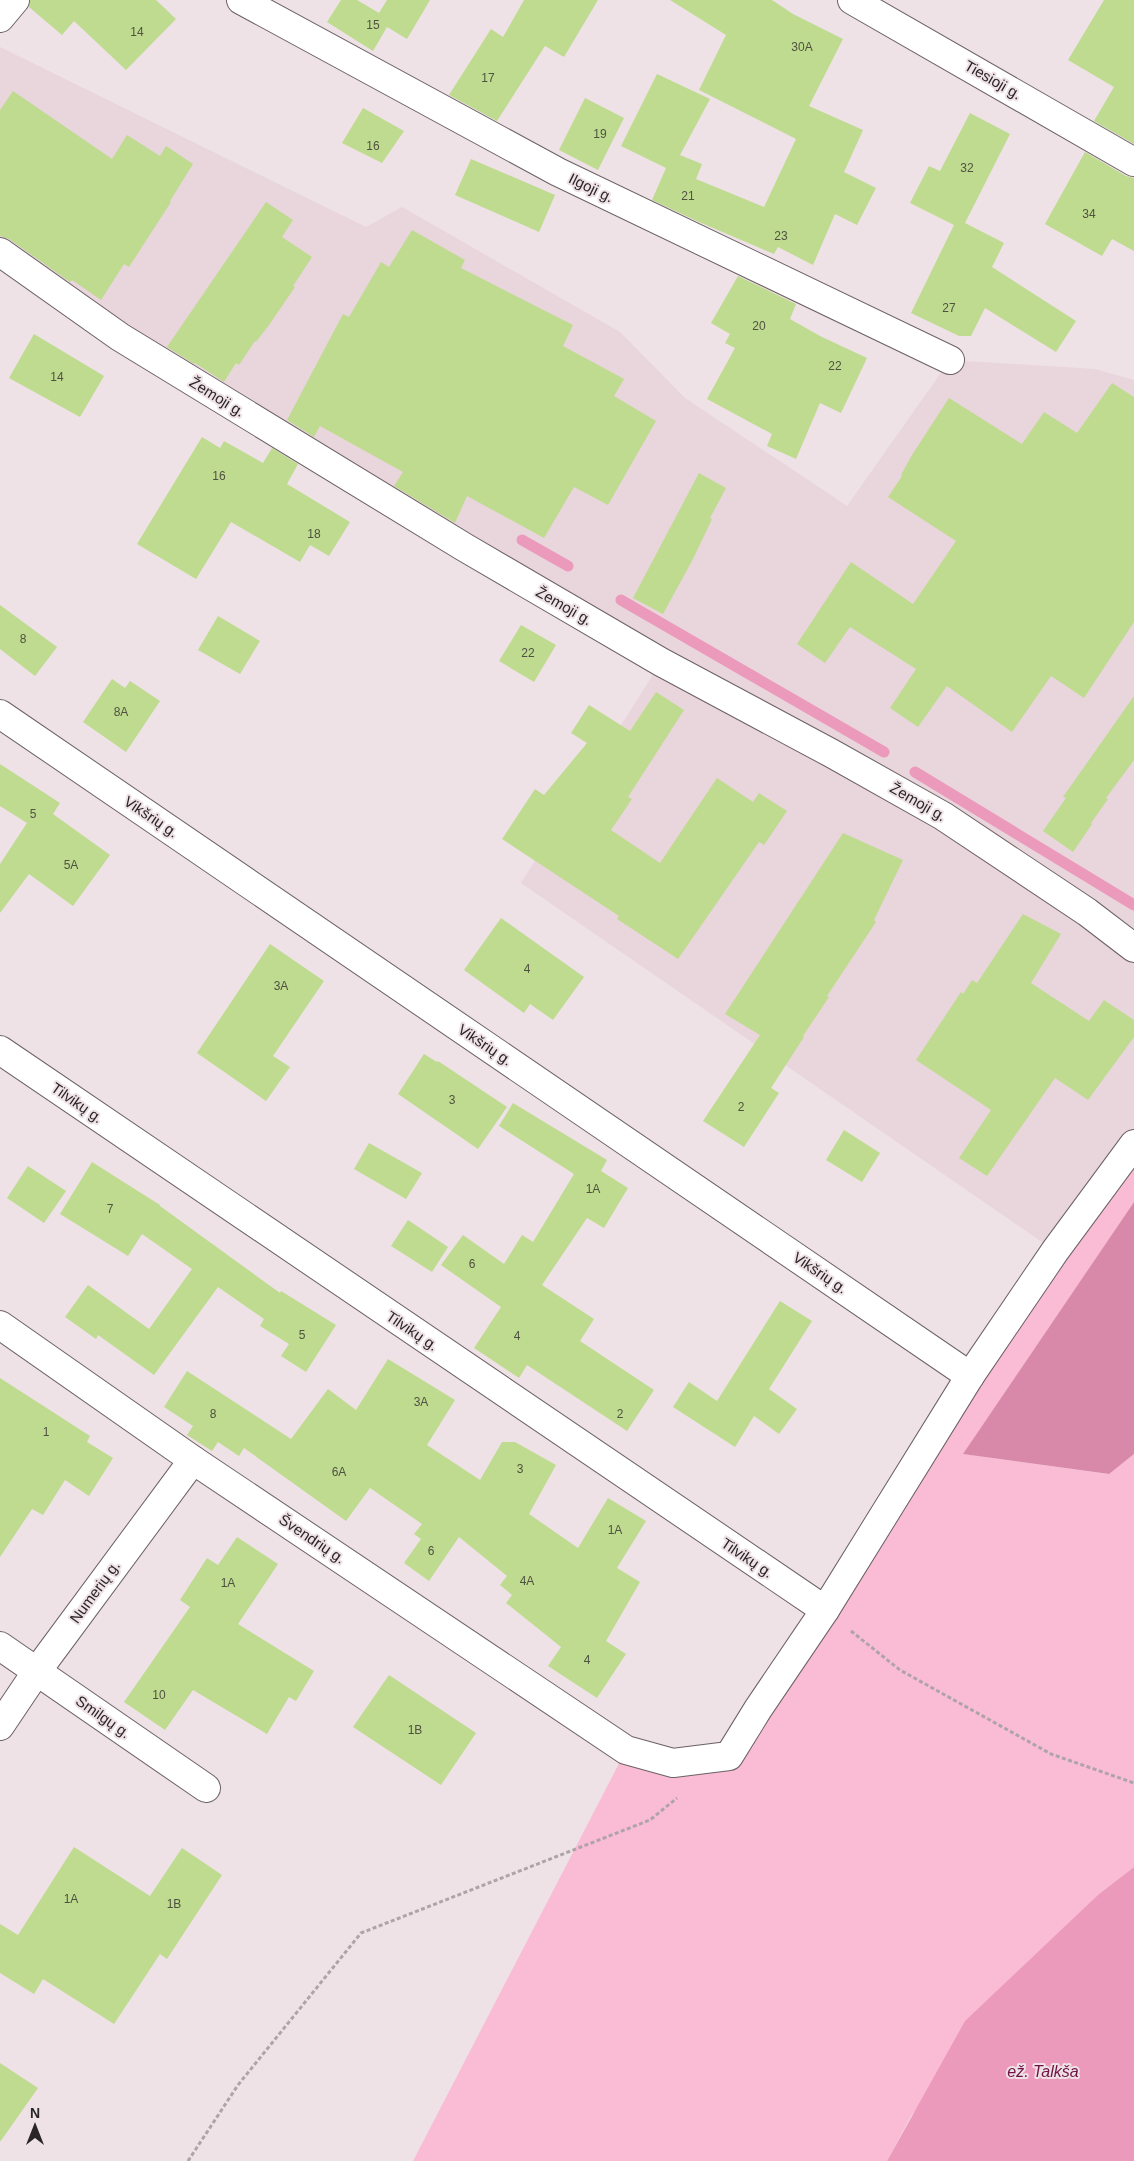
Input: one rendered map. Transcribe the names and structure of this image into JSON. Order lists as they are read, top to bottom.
{
  "streets": {
    "street": [
      "Tiesioji g.",
      "Ilgoji g.",
      "Žemoji g.",
      "Vikšrių g.",
      "Tilvikų g.",
      "Švendrių g.",
      "Numerių g.",
      "Smilgų g."
    ]
  },
  "crossings": [
    ["Tilvikų g.", "Švendrių g."],
    ["Švendrių g.", "Numerių g."],
    ["Numerių g.", "Smilgų g."]
  ],
  "water": ["ež. Talkša"],
  "house_numbers": [
    "15",
    "14",
    "30A",
    "17",
    "19",
    "16",
    "32",
    "21",
    "34",
    "23",
    "27",
    "20",
    "22",
    "14",
    "16",
    "18",
    "8",
    "22",
    "8A",
    "5",
    "5A",
    "4",
    "3A",
    "3",
    "2",
    "1A",
    "7",
    "6",
    "5",
    "4",
    "3A",
    "8",
    "2",
    "1",
    "3",
    "6A",
    "1A",
    "6",
    "4A",
    "1A",
    "4",
    "10",
    "1B",
    "1A",
    "1B"
  ],
  "north": "top"
}
